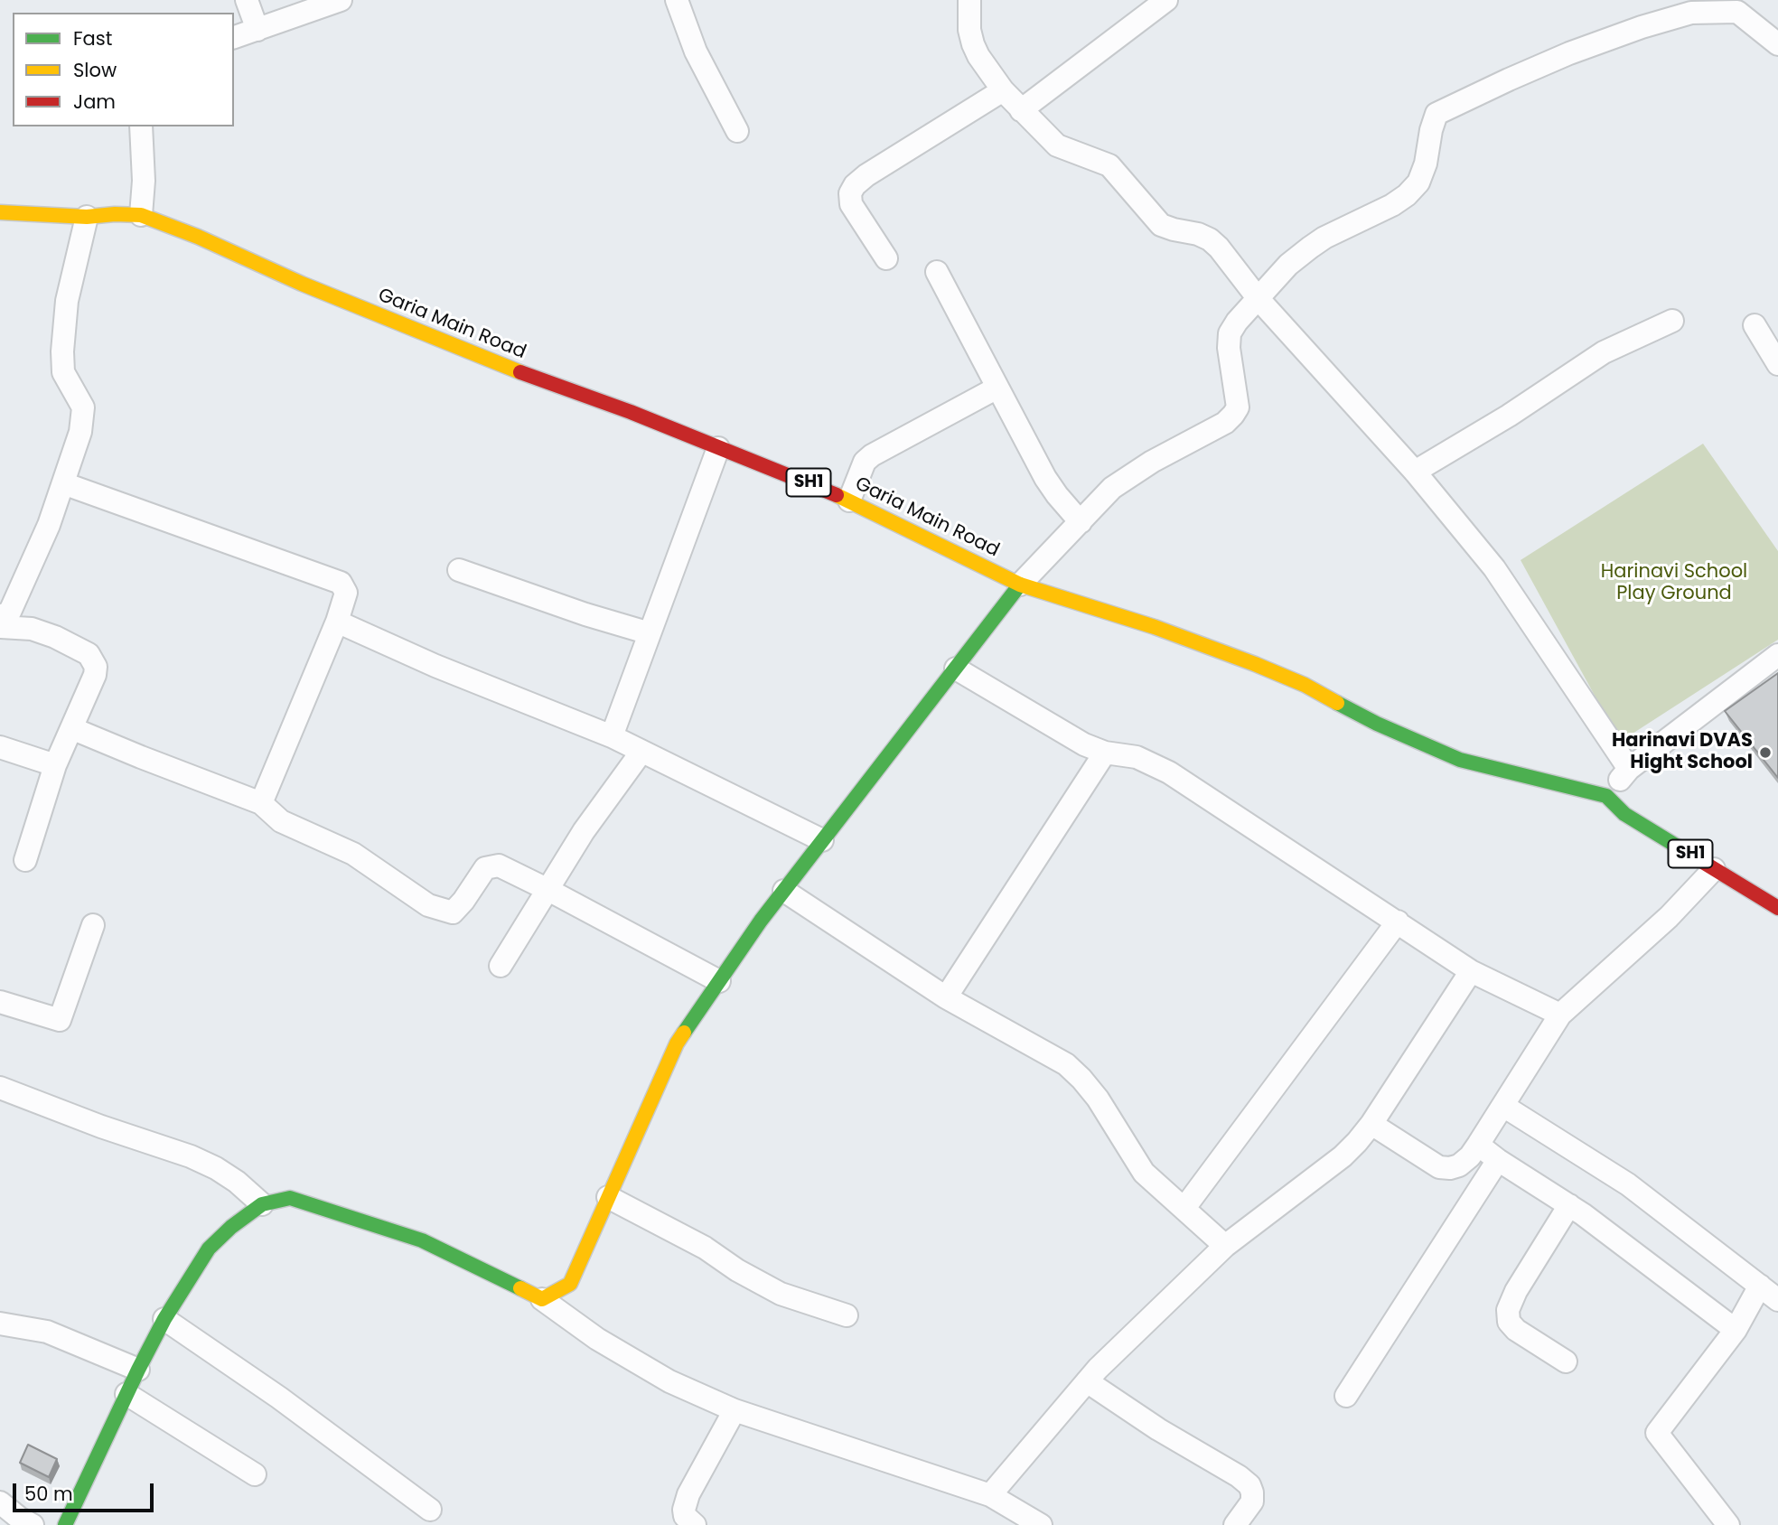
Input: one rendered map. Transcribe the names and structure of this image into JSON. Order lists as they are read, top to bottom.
{
  "streets": {
    "main road": ["Garia Main Road", "SH1"]
  },
  "parks": ["Harinavi School Play Ground"],
  "places": ["Harinavi DVAS Hight School"],
  "legend": ["Fast", "Slow", "Jam"],
  "scale_bar": "50 m"
}
